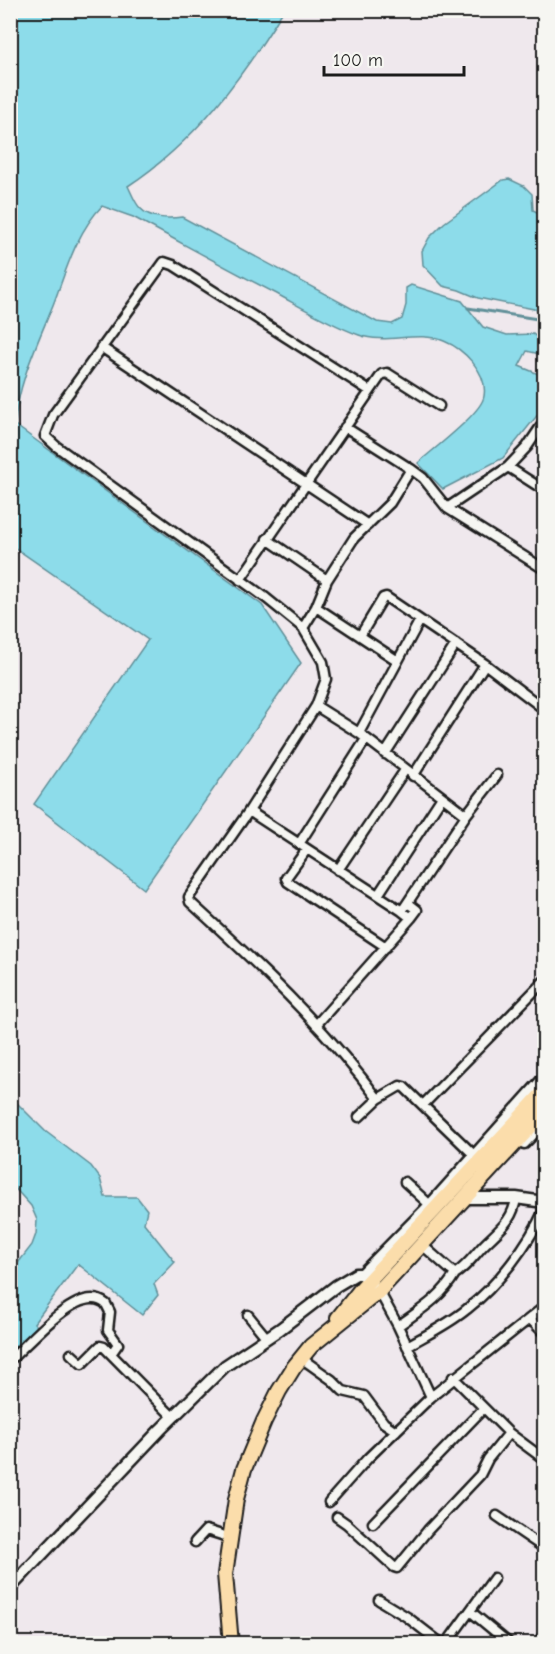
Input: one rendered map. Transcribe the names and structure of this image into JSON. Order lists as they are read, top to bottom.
{
  "scale_bar": "100 m"
}
